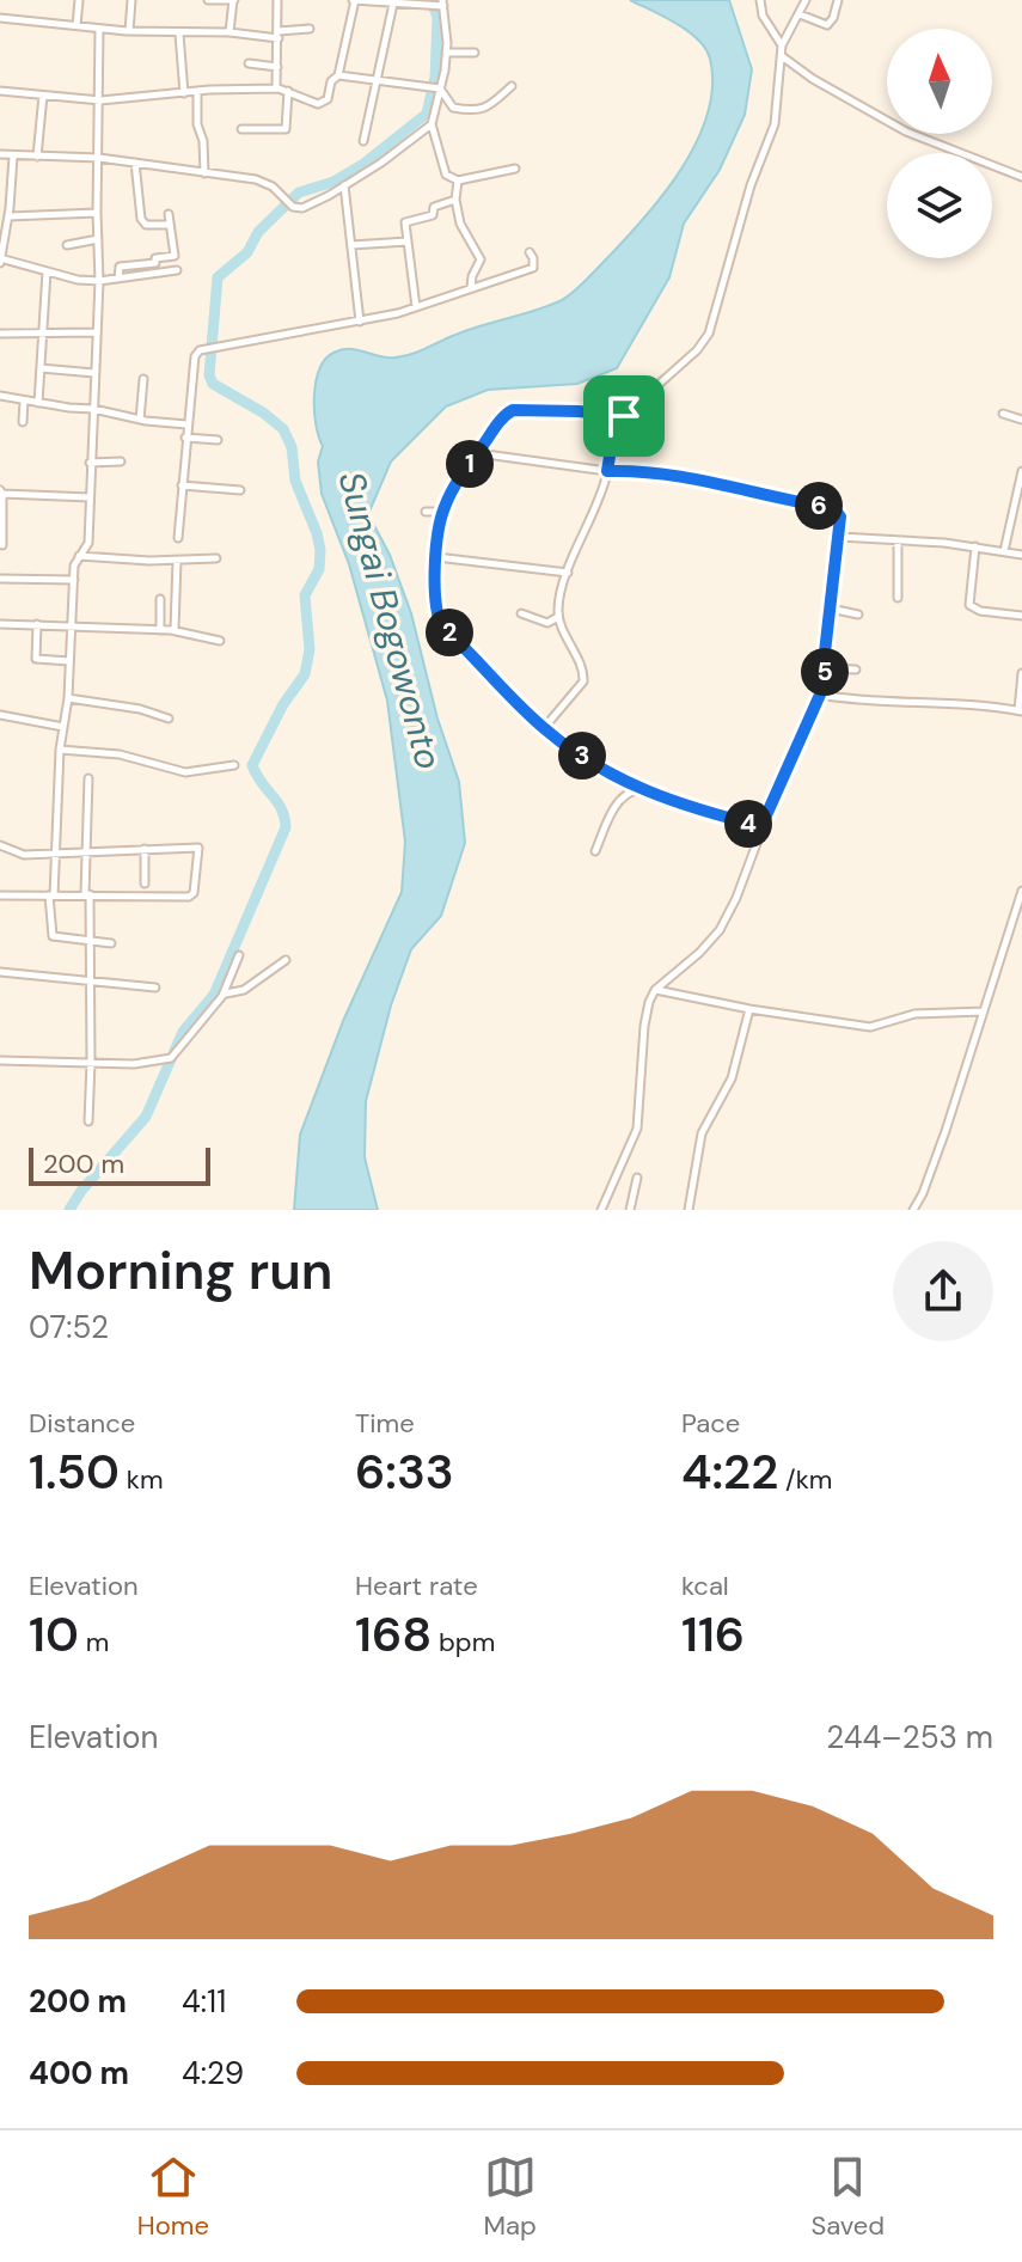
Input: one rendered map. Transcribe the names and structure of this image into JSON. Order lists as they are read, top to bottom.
{
  "water": ["Sungai Bogowonto"],
  "scale_bar": "200 m",
  "north": "top",
  "page": {
    "pins": [
      "1",
      "6",
      "2",
      "5",
      "3",
      "4"
    ],
    "scale": "200 m",
    "heading": ["Morning run", "07:52"],
    "stats": [
      ["Distance", "1.50 km"],
      ["Time", "6:33"],
      ["Pace", "4:22 /km"],
      ["Elevation", "10 m"],
      ["Heart rate", "168 bpm"],
      ["kcal", "116"]
    ],
    "chart": ["Elevation", "244–253 m"],
    "list": [
      {
        "name": "200 m",
        "note": "4:11"
      },
      {
        "name": "400 m",
        "note": "4:29"
      }
    ],
    "tabs": ["Home", "Map", "Saved"]
  }
}
